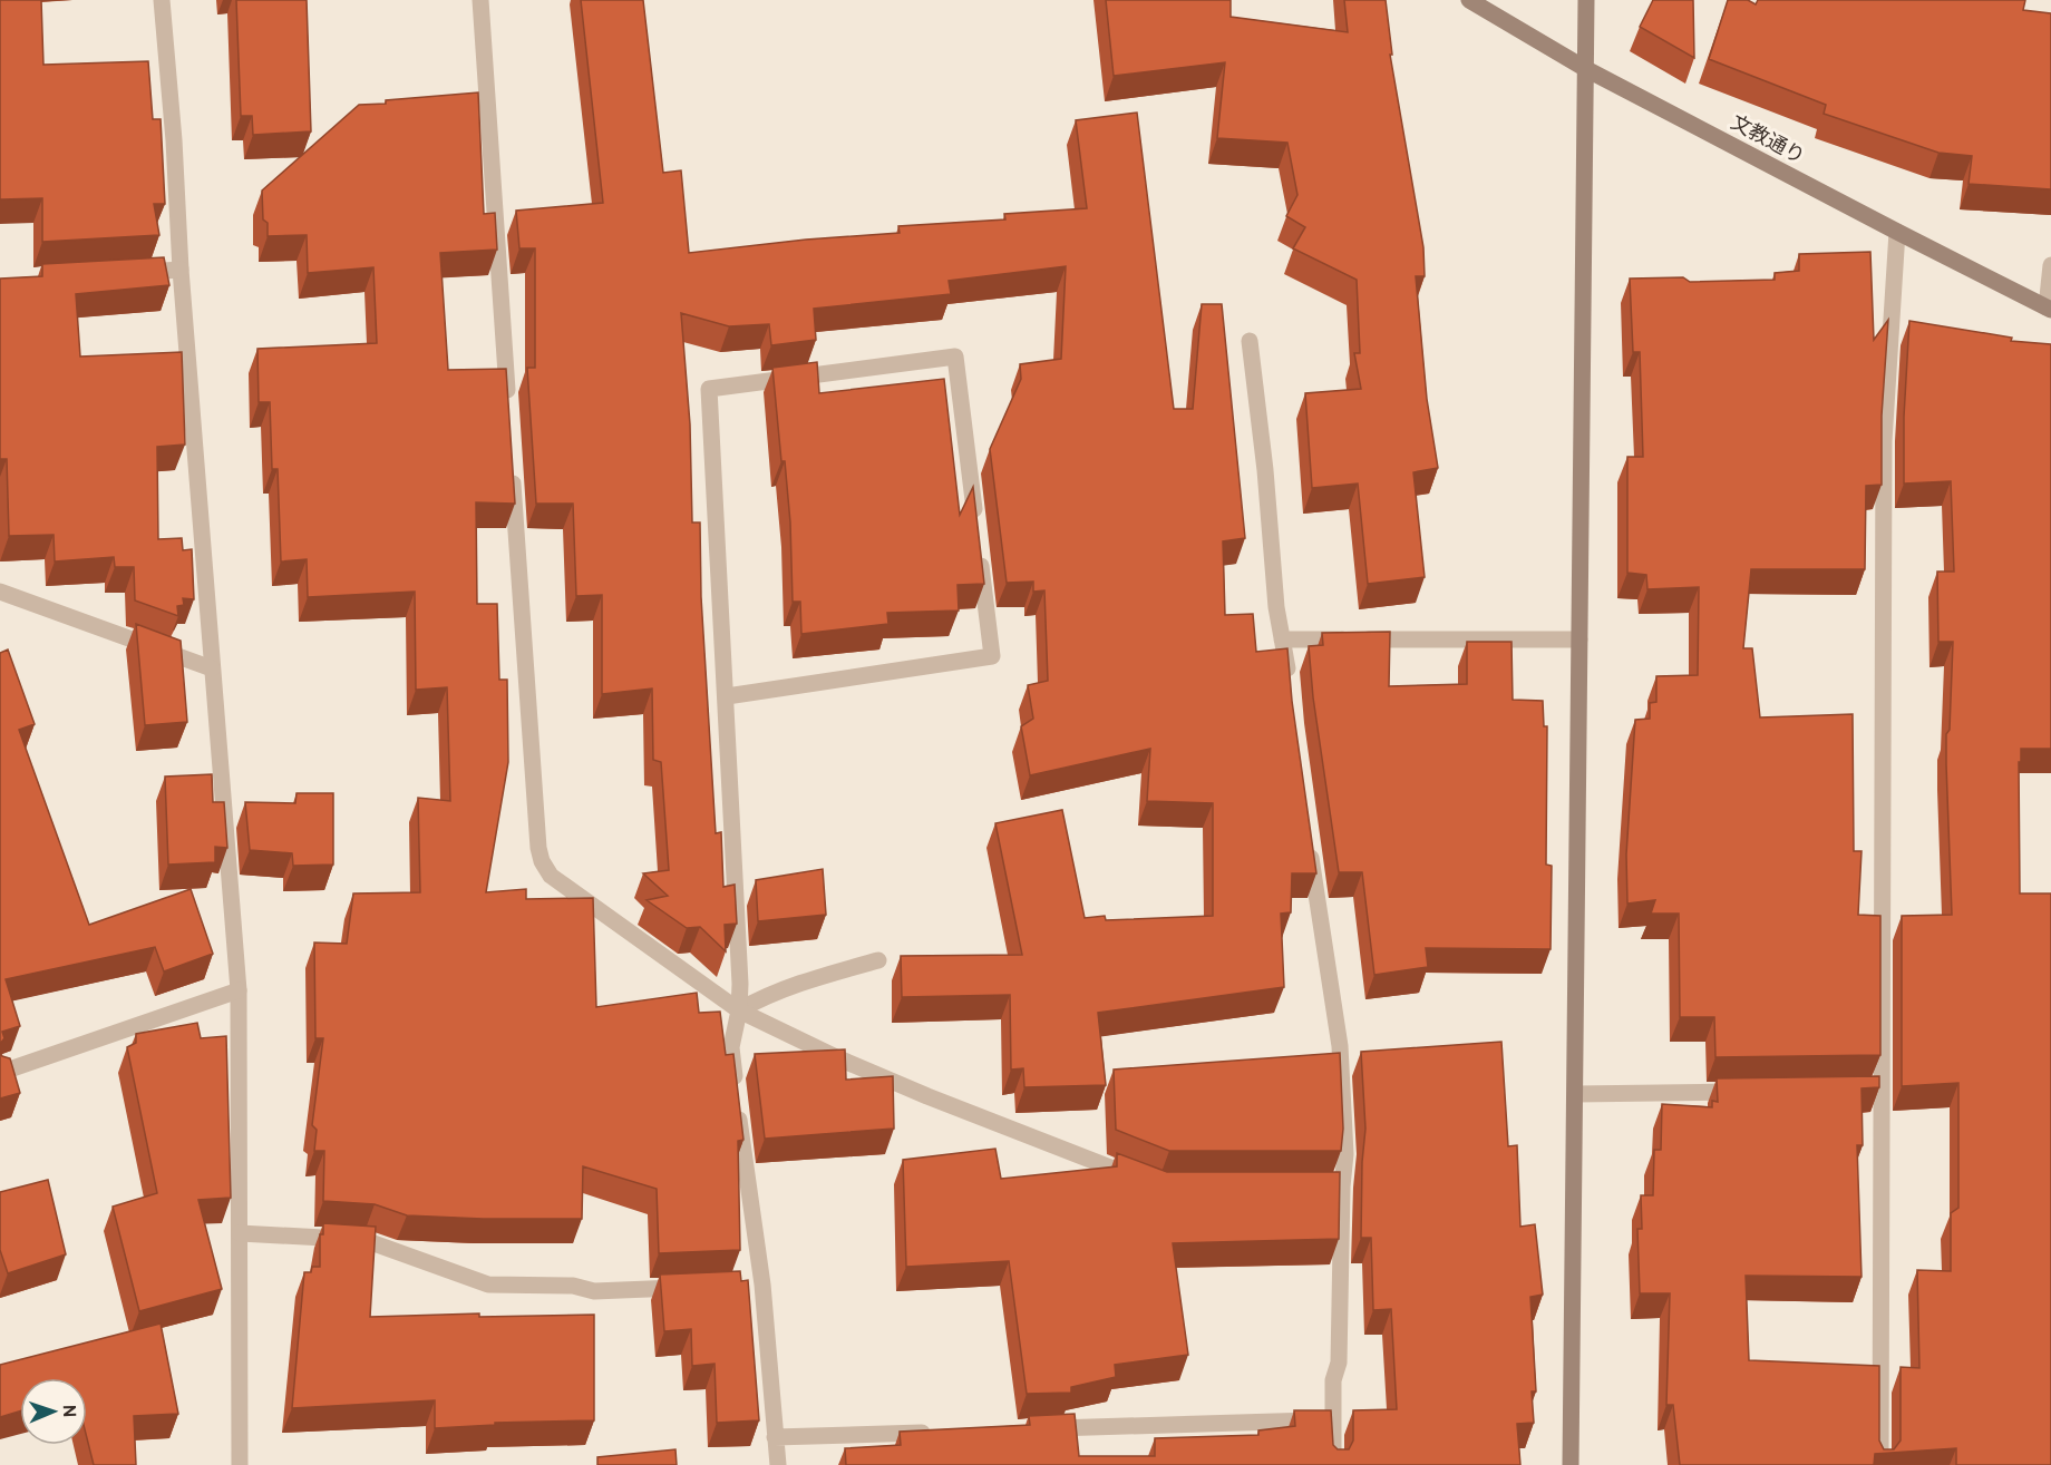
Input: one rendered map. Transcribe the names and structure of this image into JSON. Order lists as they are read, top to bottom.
{
  "streets": {
    "street": ["文教通り"]
  },
  "north": "right"
}
